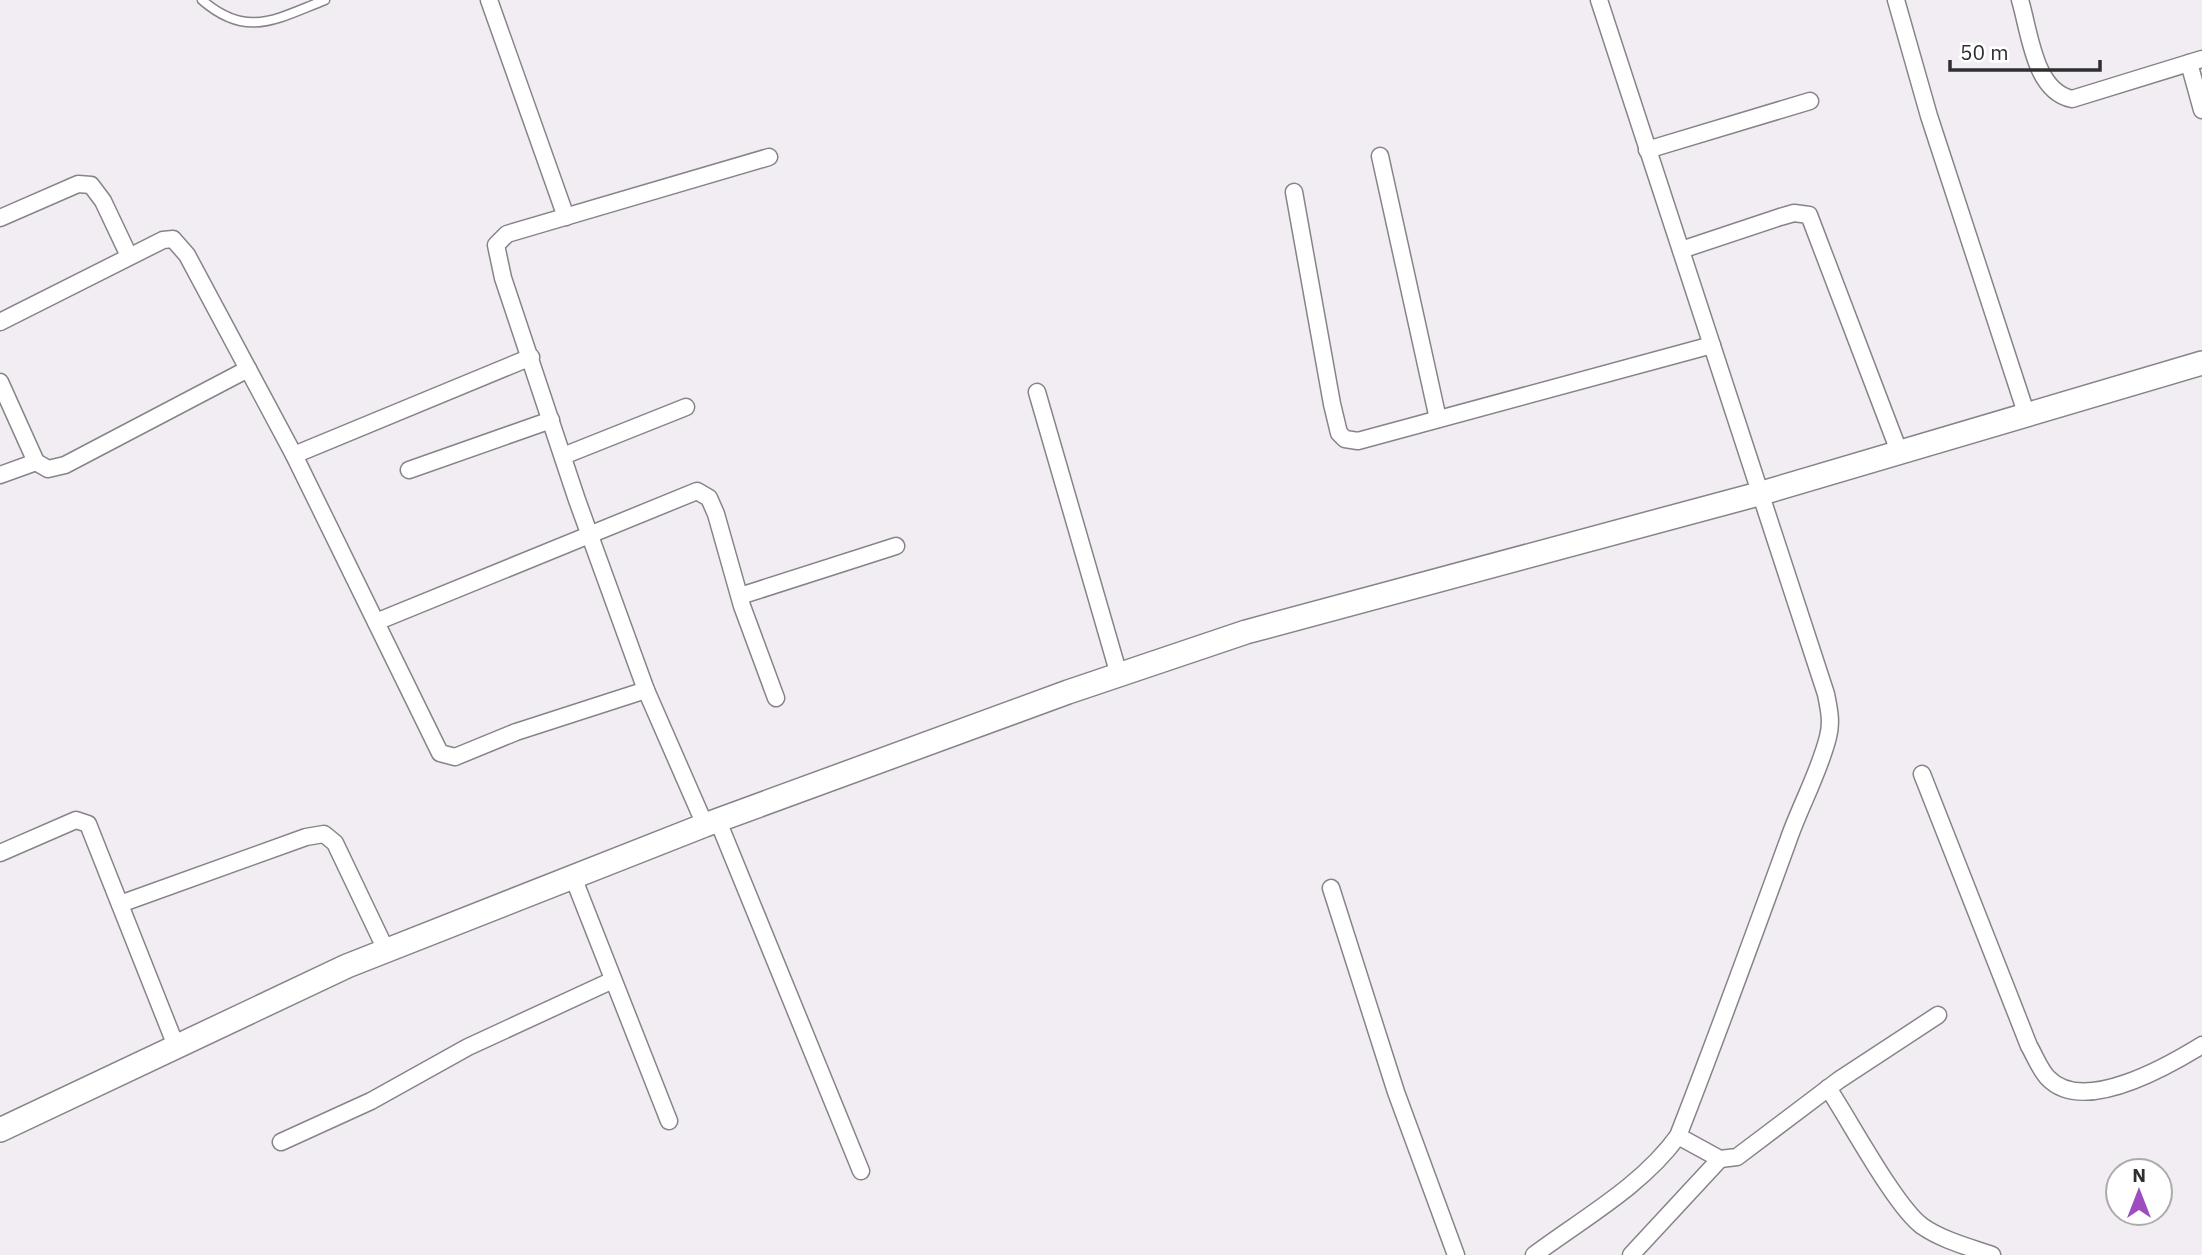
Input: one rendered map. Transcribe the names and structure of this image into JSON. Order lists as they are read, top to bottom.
{
  "scale_bar": "50 m",
  "north": "top"
}
